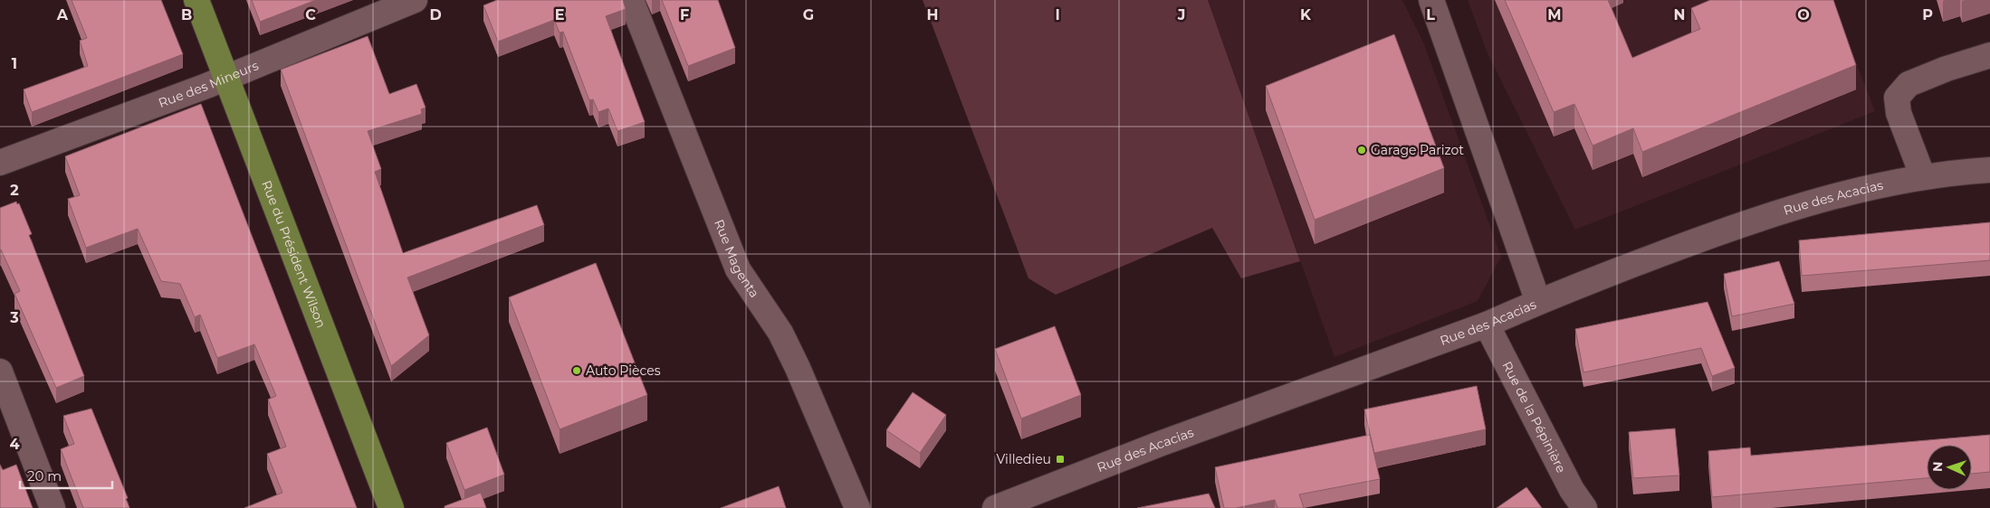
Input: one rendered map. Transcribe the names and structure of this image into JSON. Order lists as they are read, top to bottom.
{
  "streets": {
    "main road": ["Rue du Président Wilson"],
    "street": [
      "Rue des Mineurs",
      "Rue des Acacias",
      "Rue Magenta",
      "Rue de la Pépinière"
    ]
  },
  "crossings": [
    ["Rue des Mineurs", "Rue du Président Wilson"],
    ["Rue des Acacias", "Rue de la Pépinière"]
  ],
  "places": {
    "other": ["Garage Parizot", "Auto Pièces"],
    "transit": ["Villedieu"]
  },
  "scale_bar": "20 m",
  "north": "left",
  "grid": {
    "columns": [
      "A",
      "B",
      "C",
      "D",
      "E",
      "F",
      "G",
      "H",
      "I",
      "J",
      "K",
      "L",
      "M",
      "N",
      "O",
      "P"
    ],
    "rows": [
      "1",
      "2",
      "3",
      "4"
    ]
  }
}
